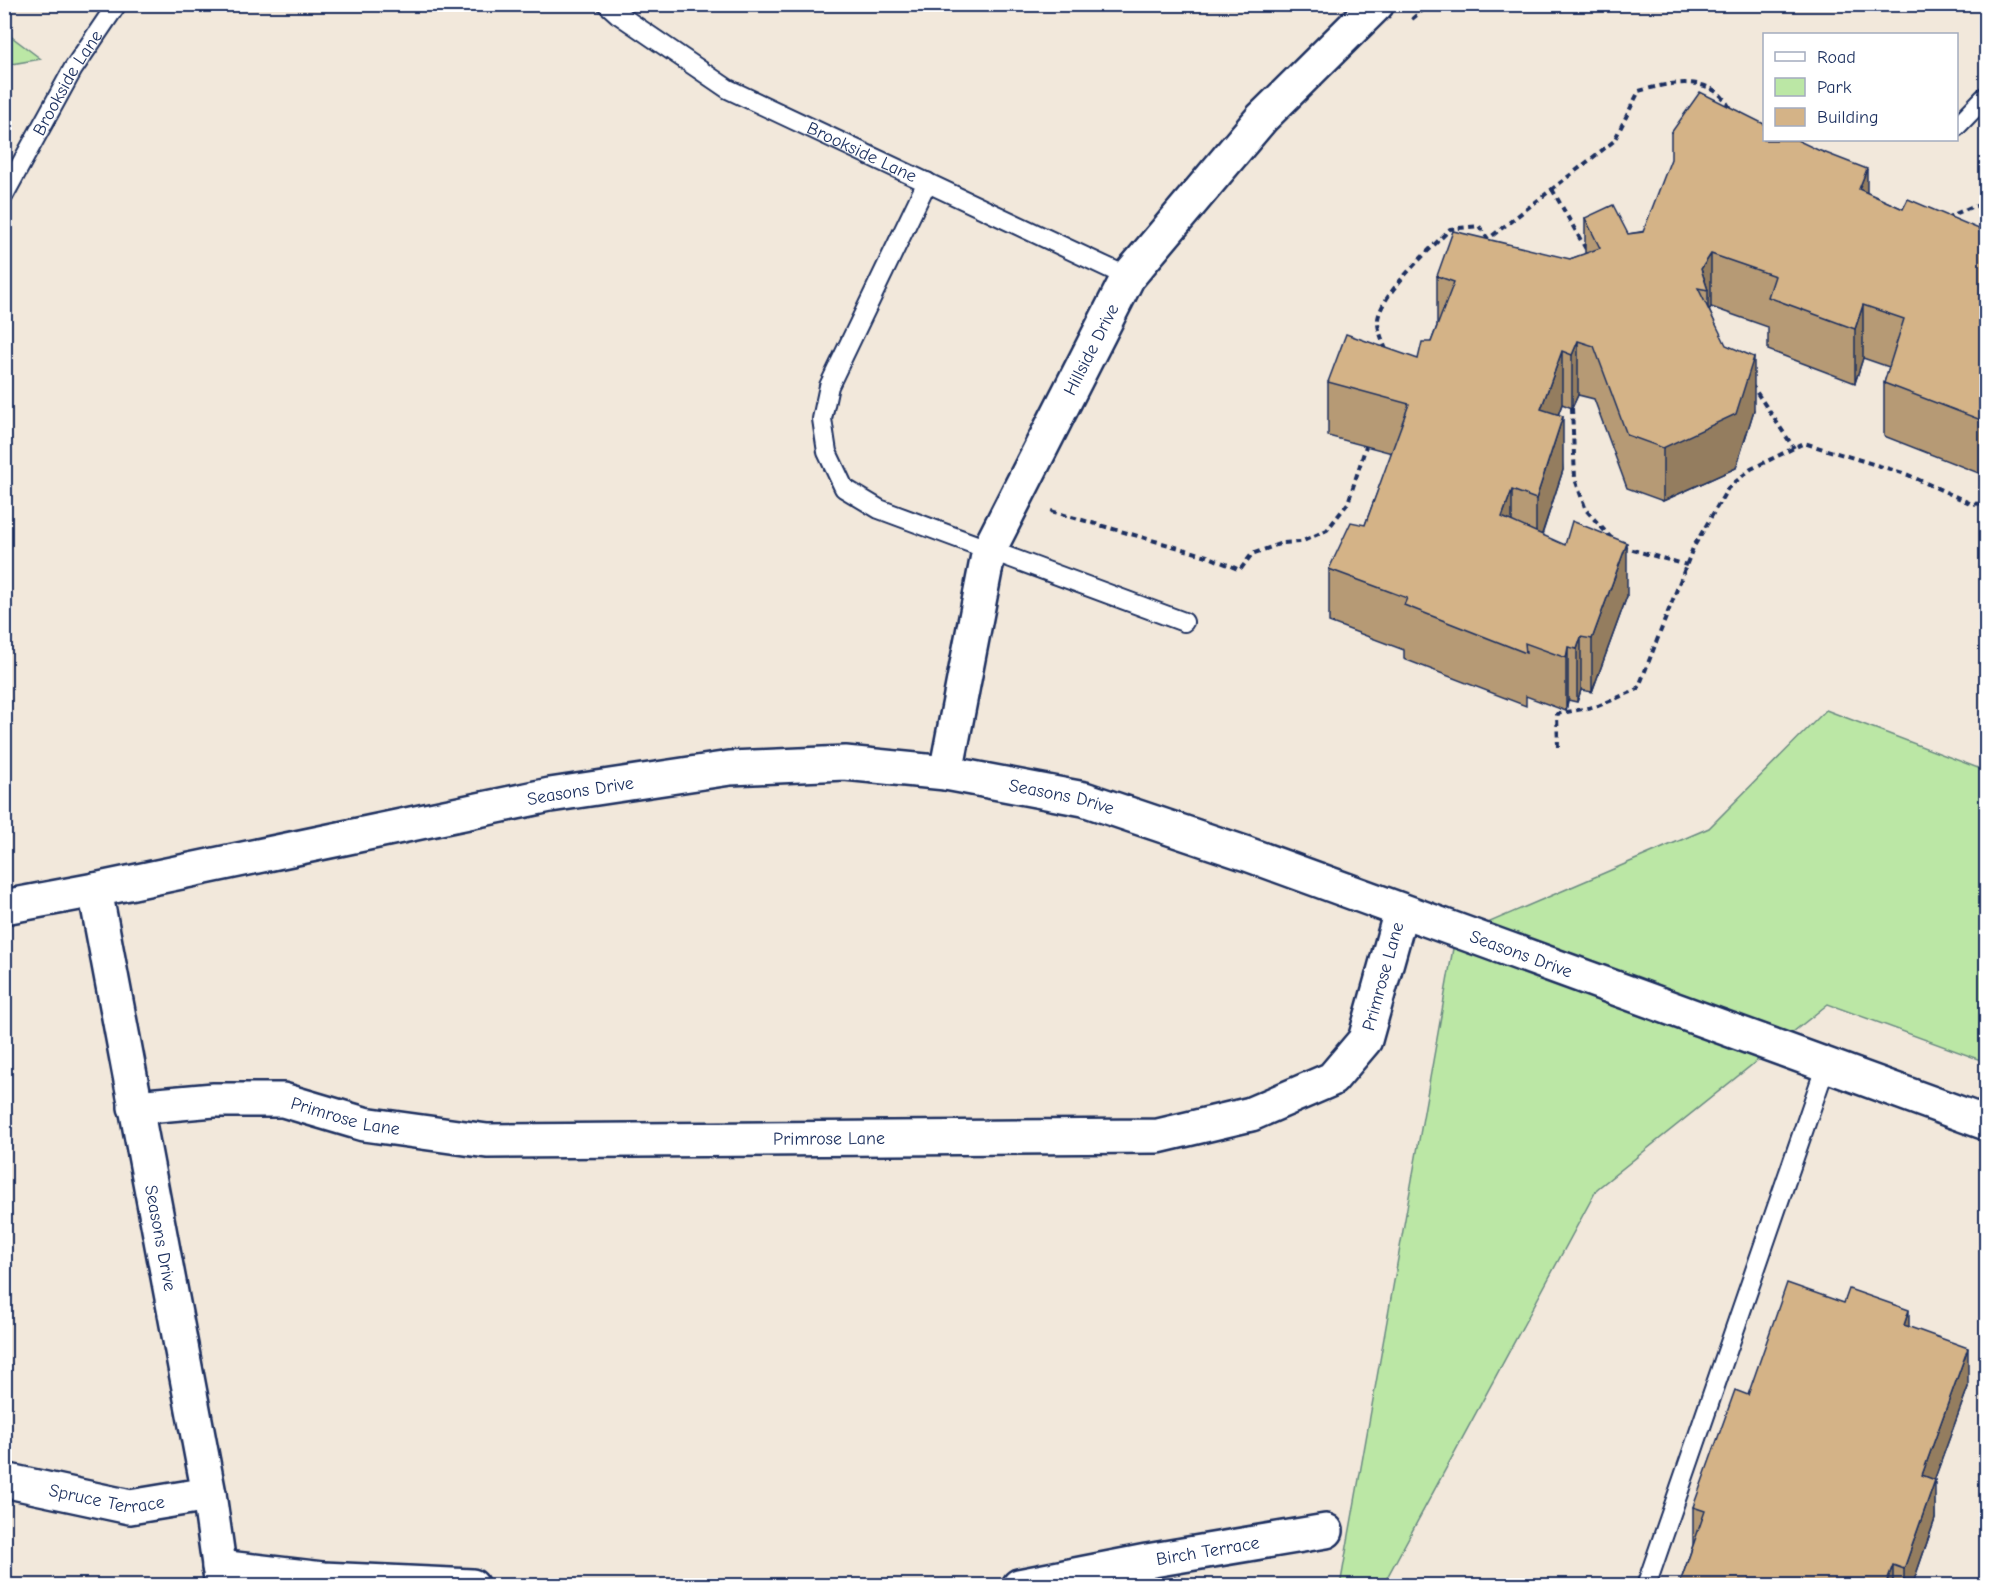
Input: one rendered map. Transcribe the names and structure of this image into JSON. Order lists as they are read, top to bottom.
{
  "streets": {
    "street": [
      "Hillside Drive",
      "Seasons Drive",
      "Primrose Lane",
      "Spruce Terrace",
      "Birch Terrace"
    ],
    "lane": ["Brookside Lane"]
  },
  "crossings": [
    ["Brookside Lane", "Hillside Drive"],
    ["Hillside Drive", "Seasons Drive"],
    ["Seasons Drive", "Primrose Lane"],
    ["Seasons Drive", "Spruce Terrace"]
  ],
  "legend": ["Road", "Park", "Building"]
}
